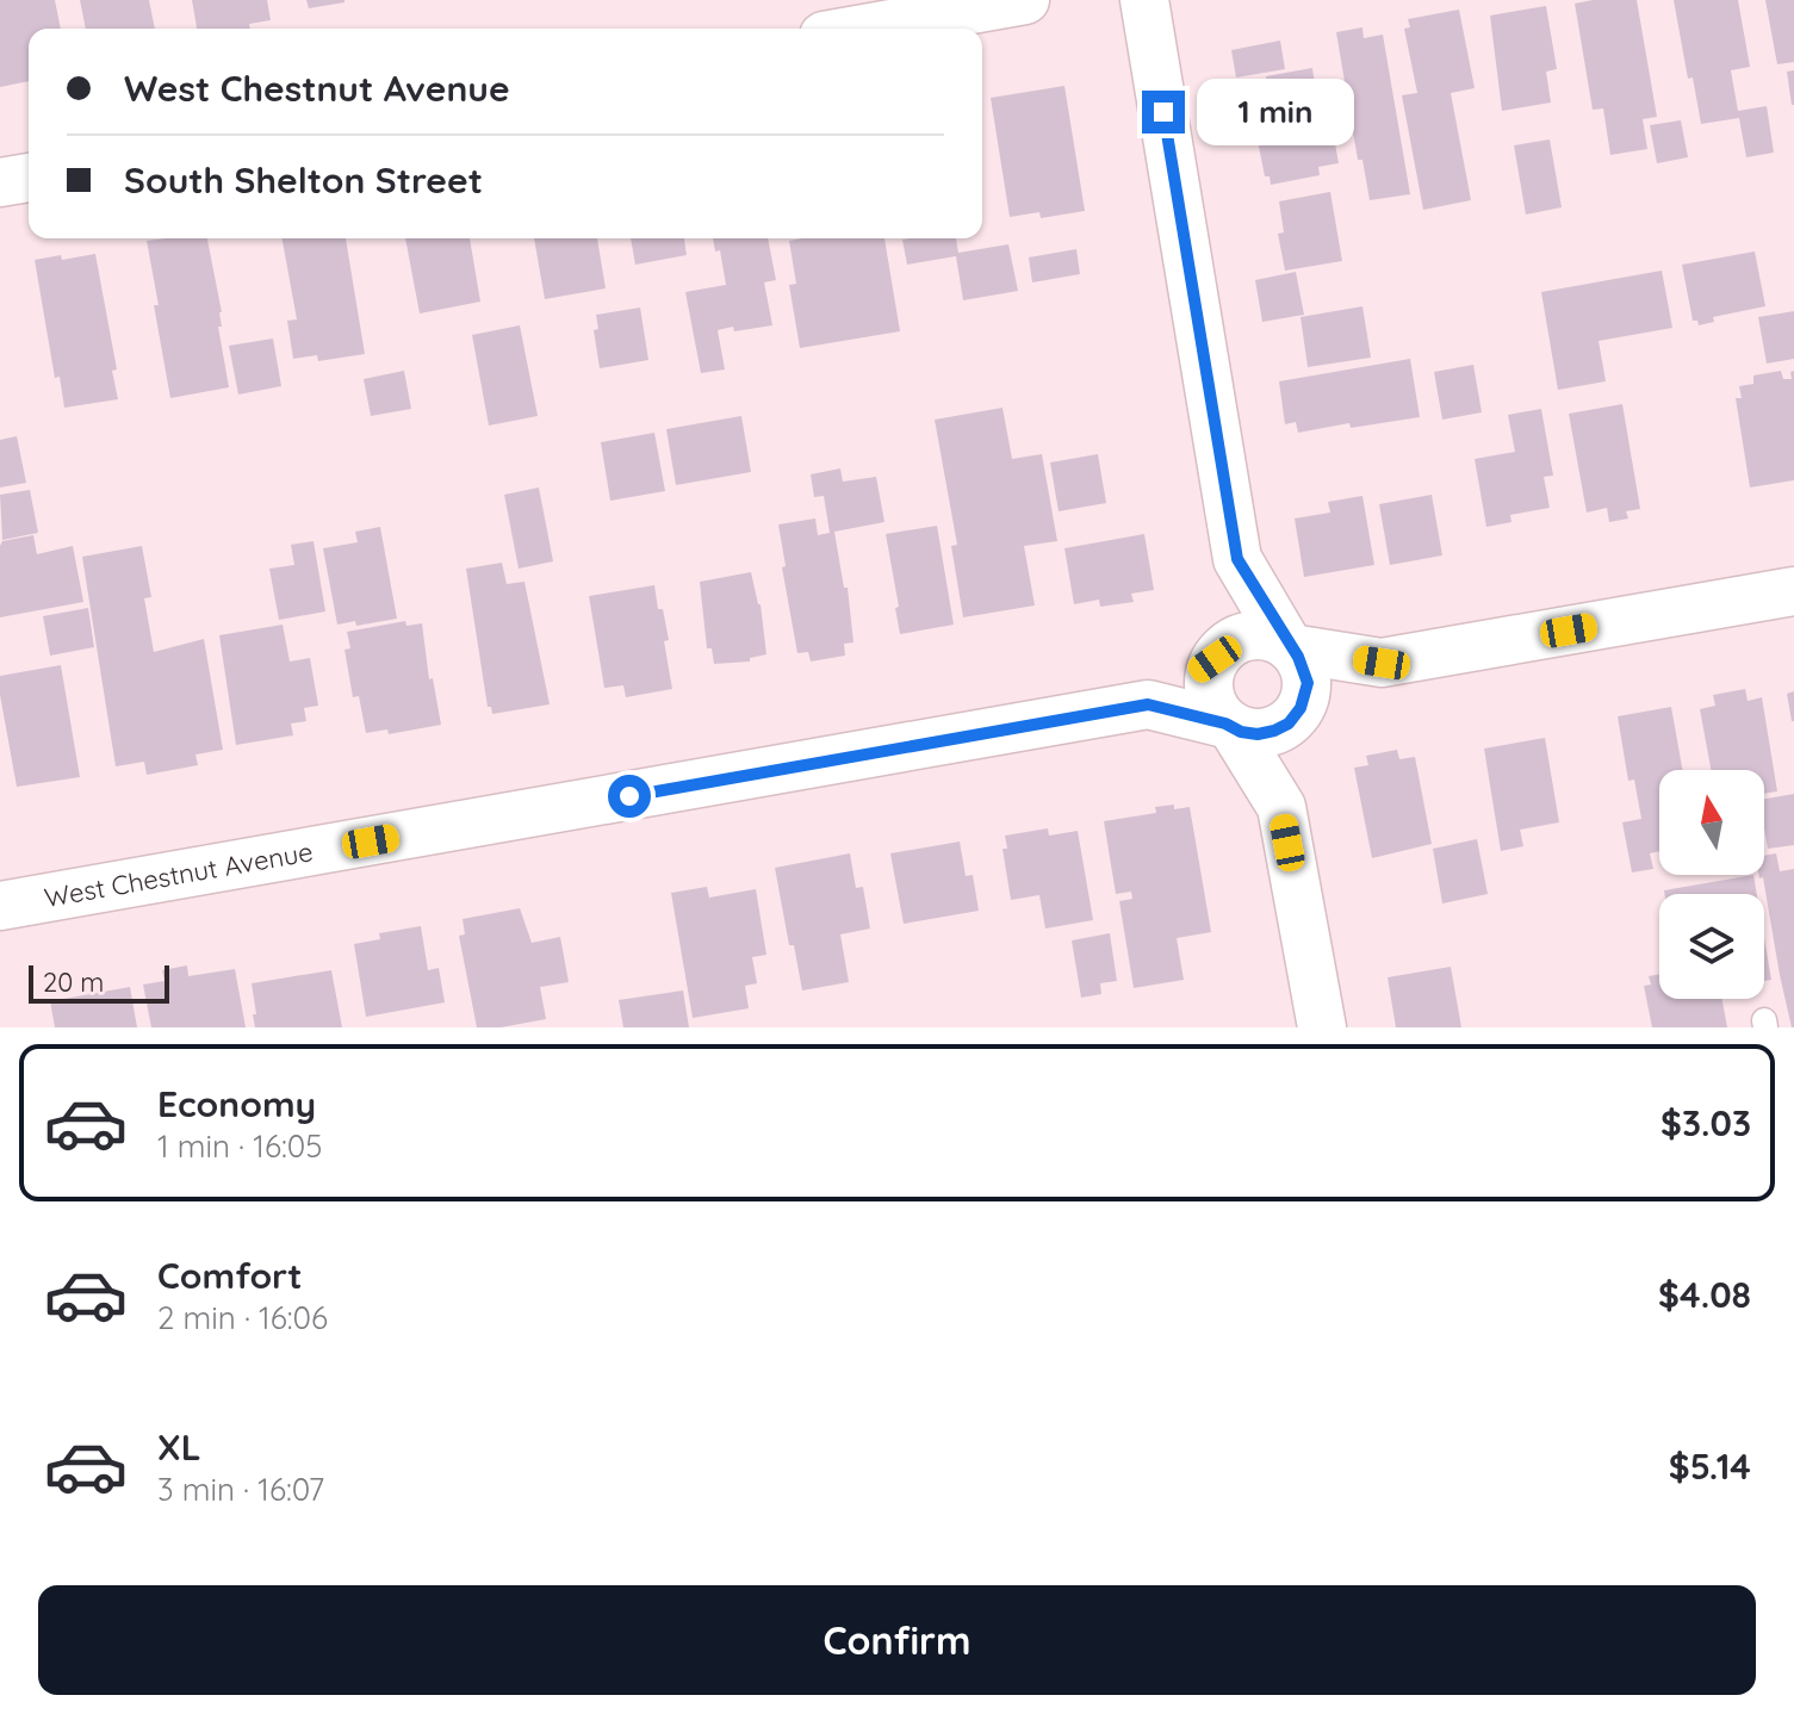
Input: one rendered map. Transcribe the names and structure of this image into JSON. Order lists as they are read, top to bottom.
{
  "streets": {
    "street": ["West Chestnut Avenue"]
  },
  "scale_bar": "20 m",
  "north": "top",
  "page": {
    "banner": ["West Chestnut Avenue", "South Shelton Street"],
    "bubble": "1 min",
    "scale": "20 m",
    "list": [
      {
        "name": "Economy",
        "note": "1 min · 16:05",
        "value": "$3.03"
      },
      {
        "name": "Comfort",
        "note": "2 min · 16:06",
        "value": "$4.08"
      },
      {
        "name": "XL",
        "note": "3 min · 16:07",
        "value": "$5.14"
      }
    ],
    "buttons": "Confirm"
  }
}
